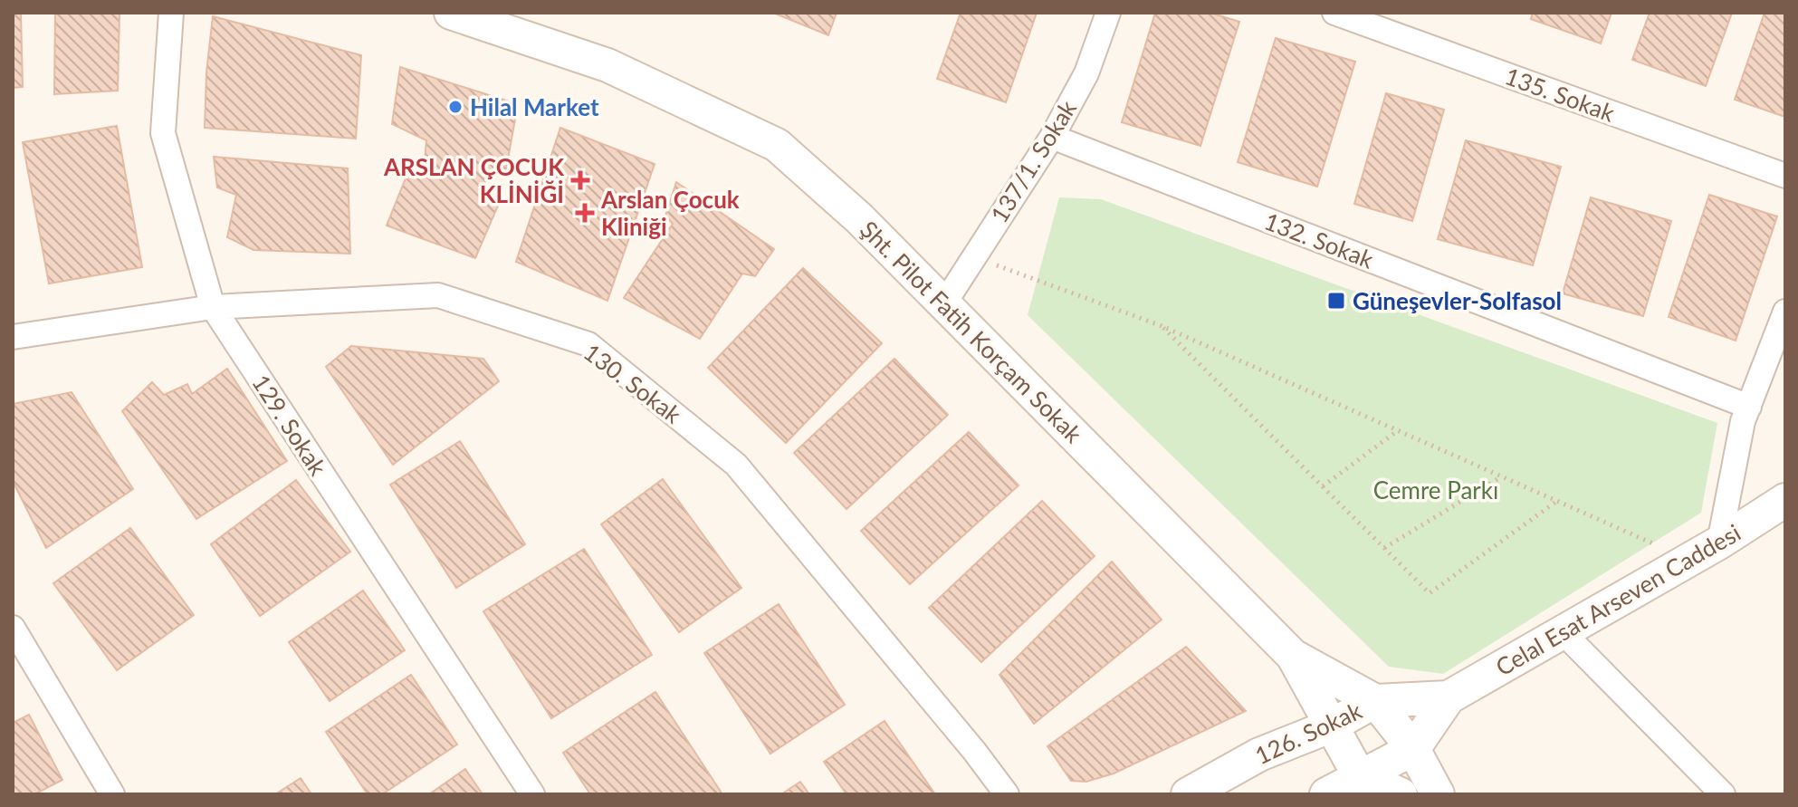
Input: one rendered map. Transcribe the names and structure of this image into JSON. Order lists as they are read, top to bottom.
{
  "streets": {
    "main road": ["Şht. Pilot Fatih Korçam Sokak", "Celal Esat Arseven Caddesi", "126. Sokak"],
    "street": [
      "135. Sokak",
      "137/1. Sokak",
      "132. Sokak",
      "130. Sokak",
      "129. Sokak"
    ]
  },
  "crossings": [
    ["137/1. Sokak", "132. Sokak"],
    ["137/1. Sokak", "Şht. Pilot Fatih Korçam Sokak"],
    ["130. Sokak", "129. Sokak"],
    ["Celal Esat Arseven Caddesi", "126. Sokak"]
  ],
  "parks": ["Cemre Parkı"],
  "places": {
    "other": ["Hilal Market"],
    "health": ["ARSLAN ÇOCUK KLİNİĞİ", "Arslan Çocuk Kliniği"],
    "transit": ["Güneşevler-Solfasol"]
  }
}
